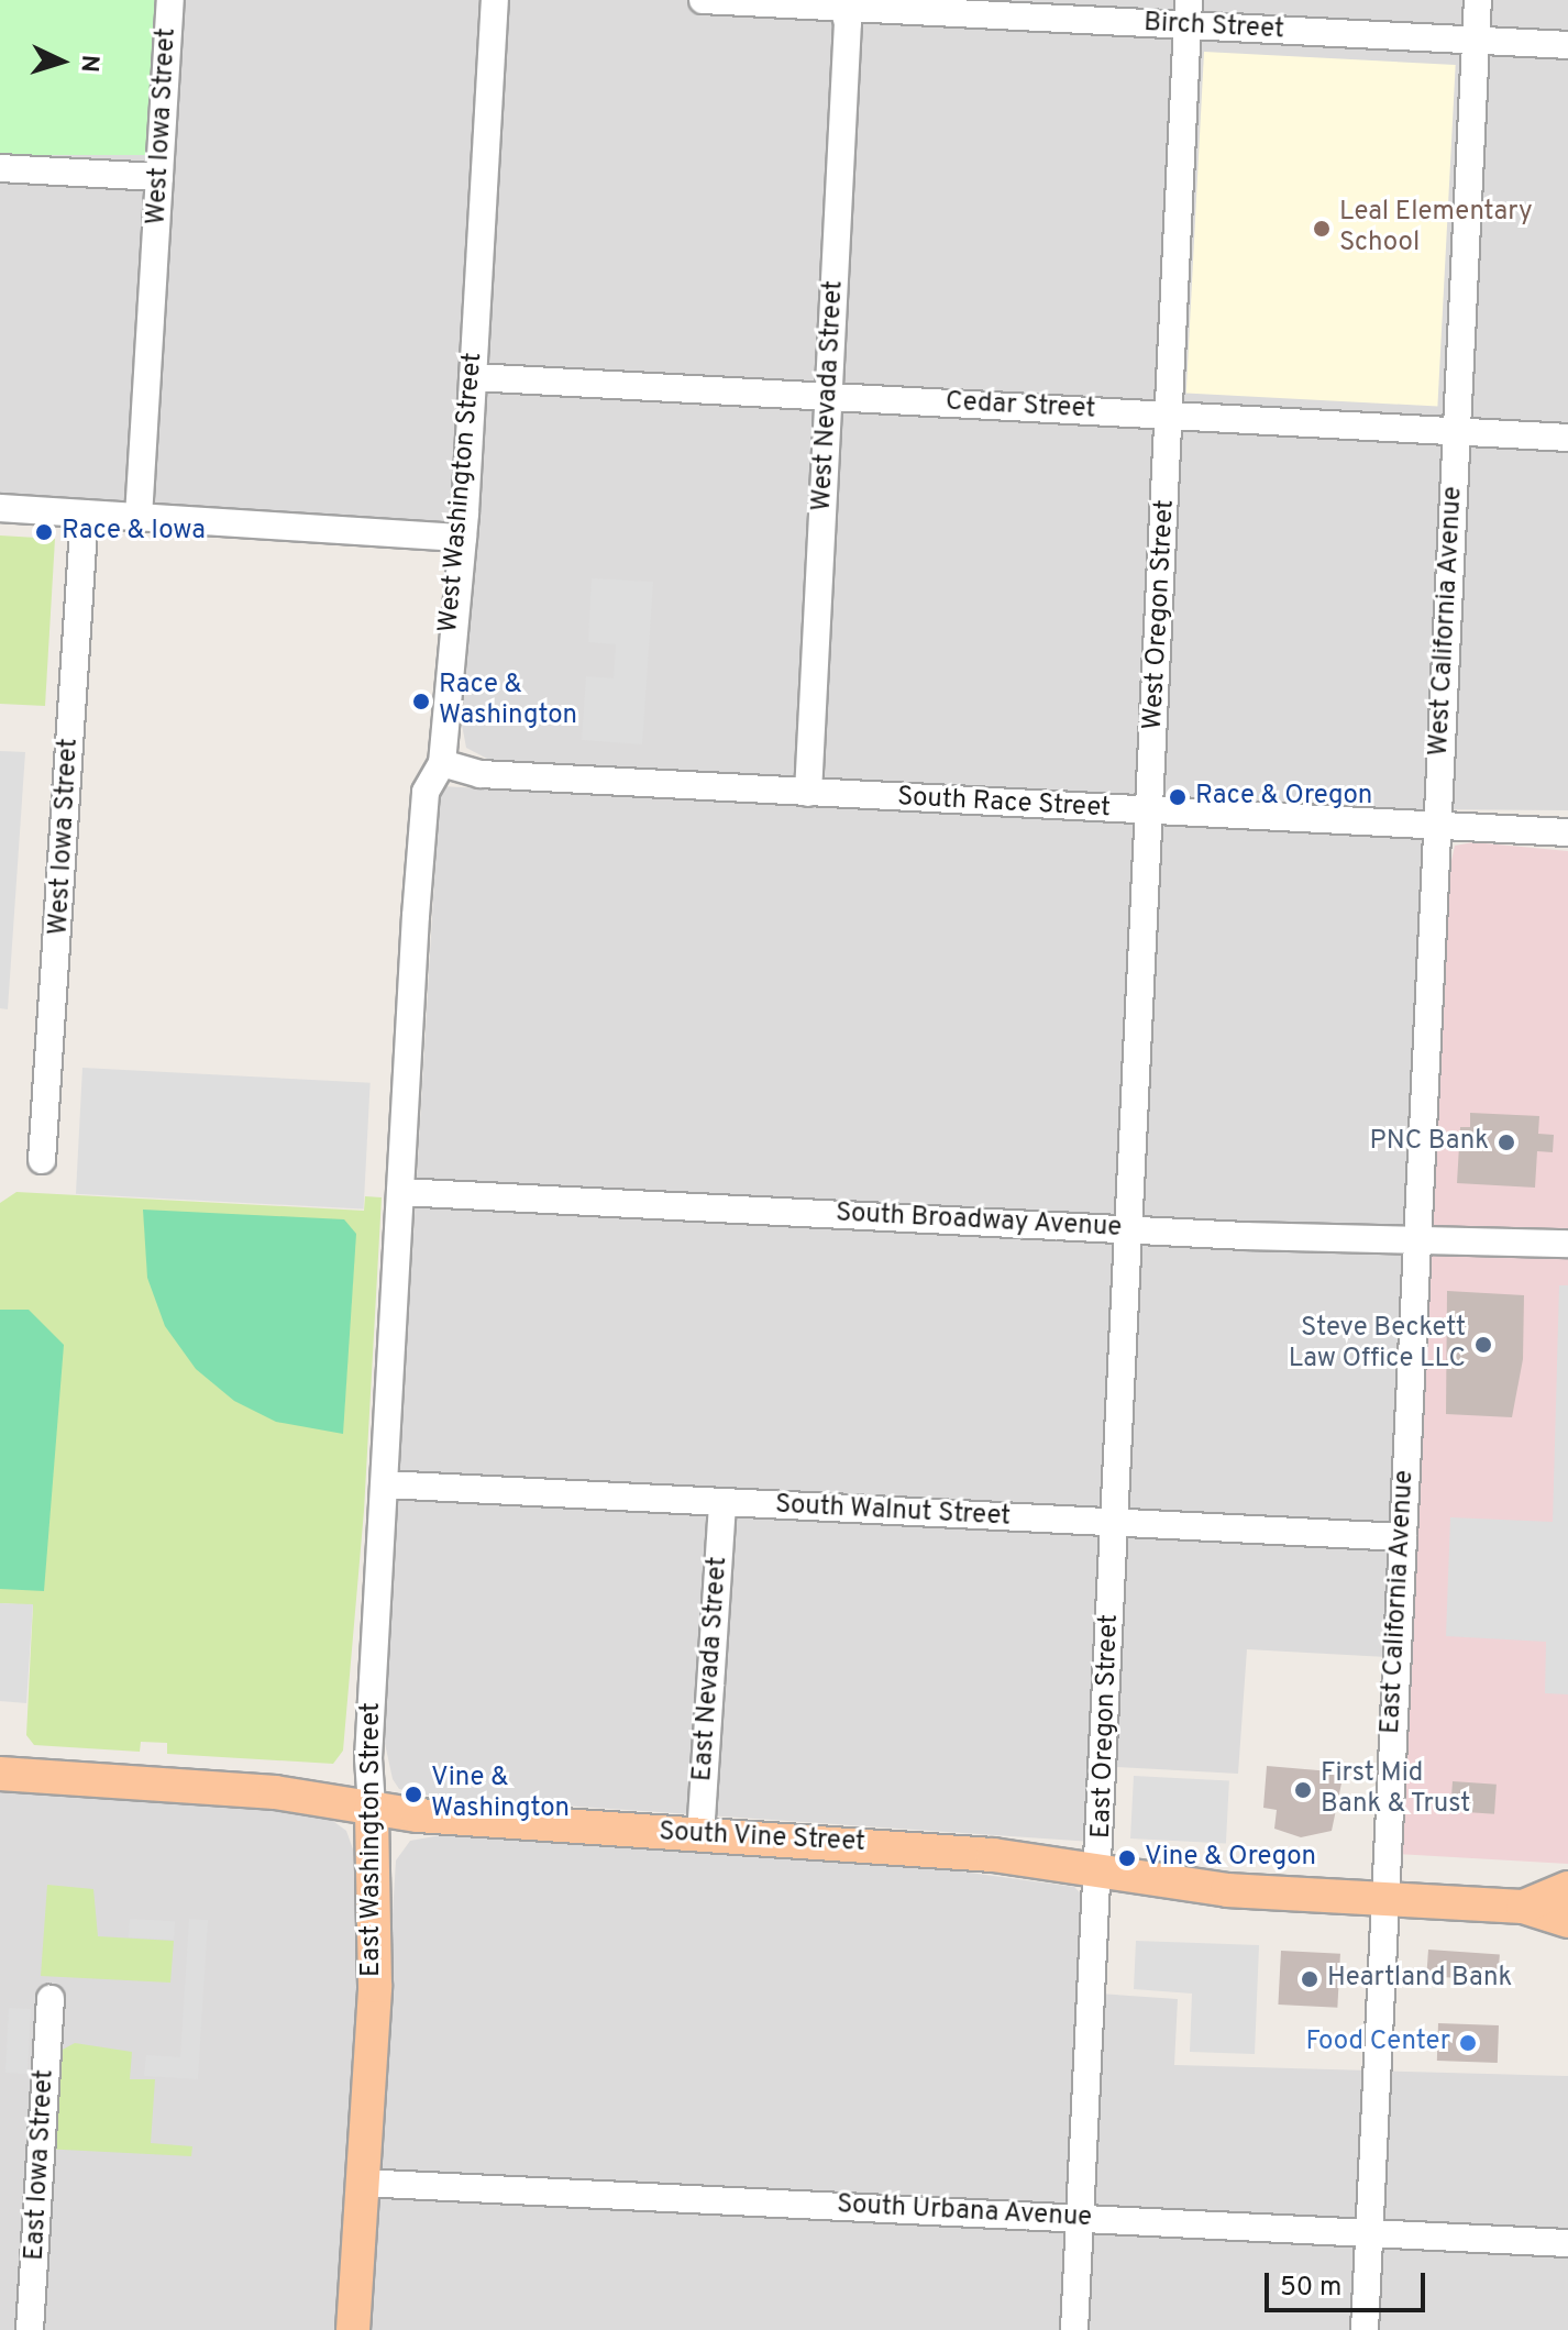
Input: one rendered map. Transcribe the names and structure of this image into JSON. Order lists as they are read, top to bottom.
{
  "streets": {
    "main road": ["South Vine Street", "East Washington Street"],
    "street": [
      "Birch Street",
      "West Iowa Street",
      "West Nevada Street",
      "Cedar Street",
      "West Washington Street",
      "West Oregon Street",
      "West California Avenue",
      "South Race Street",
      "South Broadway Avenue",
      "South Walnut Street",
      "East California Avenue",
      "East Nevada Street",
      "East Oregon Street",
      "East Iowa Street",
      "South Urbana Avenue"
    ]
  },
  "crossings": [
    ["Birch Street", "West Nevada Street"],
    ["Birch Street", "West Oregon Street"],
    ["Birch Street", "West California Avenue"],
    ["West Nevada Street", "Cedar Street"],
    ["West Nevada Street", "South Race Street"],
    ["Cedar Street", "West Washington Street"],
    ["Cedar Street", "West Oregon Street"],
    ["Cedar Street", "West California Avenue"],
    ["West Washington Street", "South Race Street"],
    ["West Washington Street", "South Broadway Avenue"],
    ["West Washington Street", "East Washington Street"],
    ["West Oregon Street", "South Race Street"],
    ["West Oregon Street", "South Broadway Avenue"],
    ["West Oregon Street", "East Oregon Street"],
    ["West California Avenue", "South Race Street"],
    ["West California Avenue", "South Broadway Avenue"],
    ["West California Avenue", "East California Avenue"],
    ["South Broadway Avenue", "East California Avenue"],
    ["South Broadway Avenue", "East Oregon Street"],
    ["South Broadway Avenue", "East Washington Street"],
    ["South Walnut Street", "East California Avenue"],
    ["South Walnut Street", "East Nevada Street"],
    ["South Walnut Street", "East Oregon Street"],
    ["South Walnut Street", "East Washington Street"],
    ["East California Avenue", "South Vine Street"],
    ["East California Avenue", "South Urbana Avenue"],
    ["East Nevada Street", "South Vine Street"],
    ["East Oregon Street", "South Vine Street"],
    ["East Oregon Street", "South Urbana Avenue"],
    ["South Vine Street", "East Washington Street"],
    ["East Washington Street", "South Urbana Avenue"]
  ],
  "places": [
    "Leal Elementary School",
    "Race & Iowa",
    "Race & Washington",
    "Race & Oregon",
    "PNC Bank",
    "Steve Beckett Law Office LLC",
    "First Mid Bank & Trust",
    "Vine & Washington",
    "Vine & Oregon",
    "Heartland Bank",
    "Food Center"
  ],
  "scale_bar": "50 m",
  "north": "right"
}
